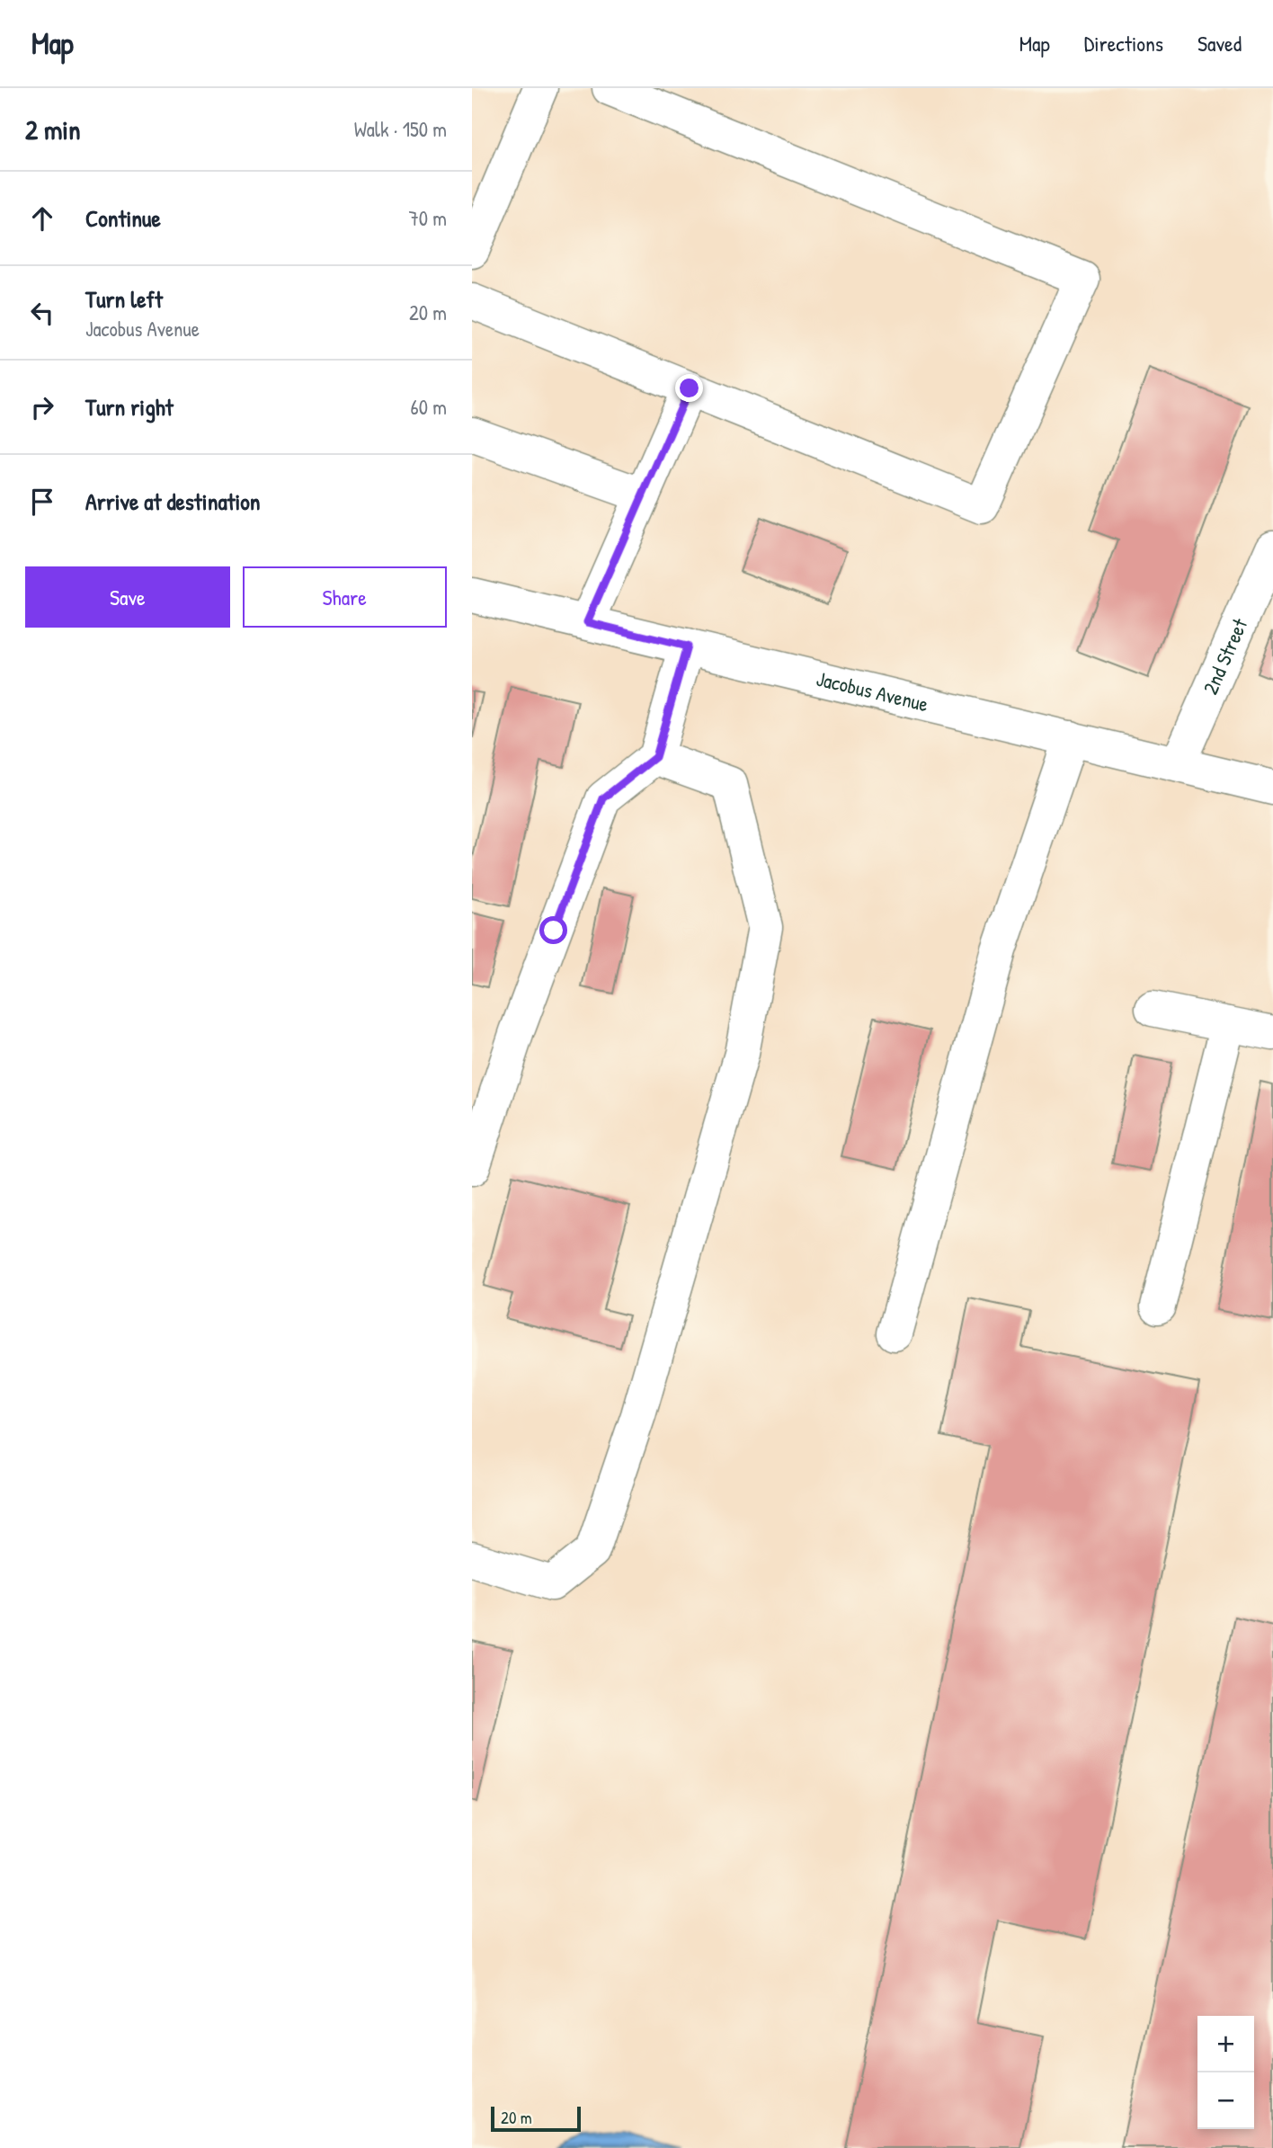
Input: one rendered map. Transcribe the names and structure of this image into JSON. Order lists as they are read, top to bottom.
{
  "streets": {
    "street": ["2nd Street", "Jacobus Avenue"]
  },
  "crossings": [
    ["2nd Street", "Jacobus Avenue"]
  ],
  "scale_bar": "20 m",
  "page": {
    "header": "Map",
    "nav": ["Map", "Directions", "Saved"],
    "heading": ["2 min", "Walk · 150 m"],
    "list": [
      ["Continue", "70 m"],
      ["Turn left", "Jacobus Avenue", "20 m"],
      ["Turn right", "60 m"],
      "Arrive at destination"
    ],
    "buttons": ["Save", "Share"],
    "map_buttons": ["+", "−"],
    "scale": "20 m"
  }
}
